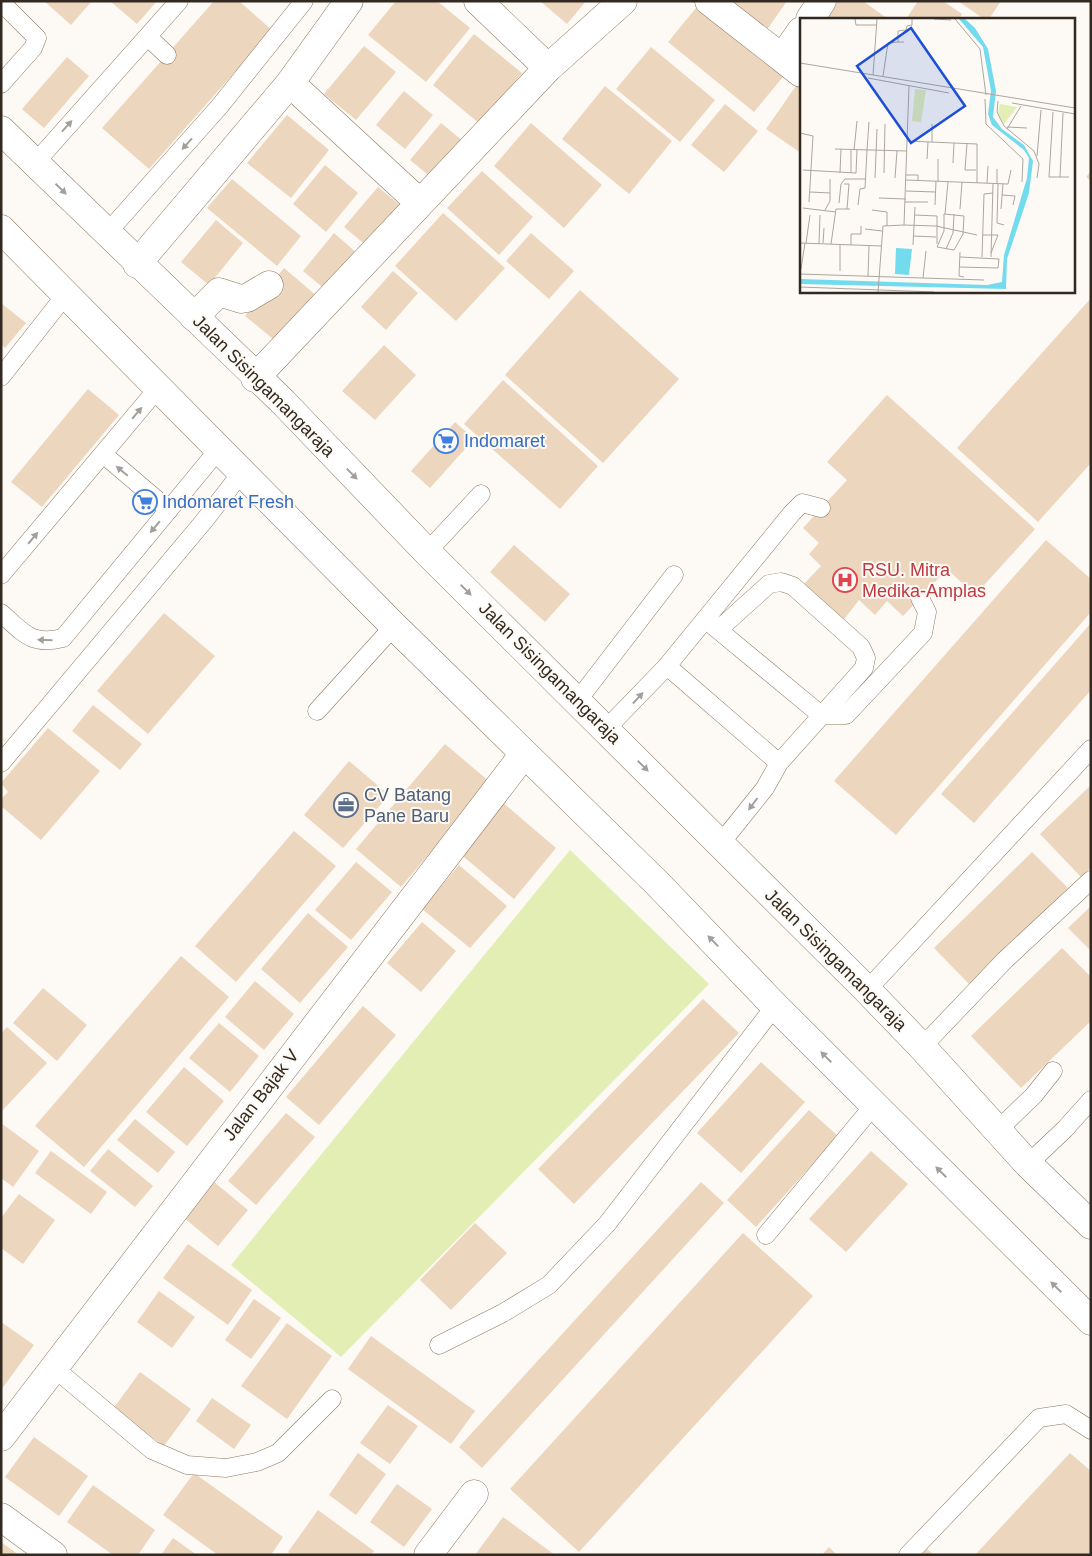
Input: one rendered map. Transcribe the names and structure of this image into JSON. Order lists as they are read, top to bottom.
{
  "streets": {
    "main road": ["Jalan Sisingamangaraja", "Jalan Bajak V"]
  },
  "places": {
    "supermarket": ["Indomaret", "Indomaret Fresh"],
    "hospital": ["RSU. Mitra Medika-Amplas"],
    "office": ["CV Batang Pane Baru"]
  }
}
